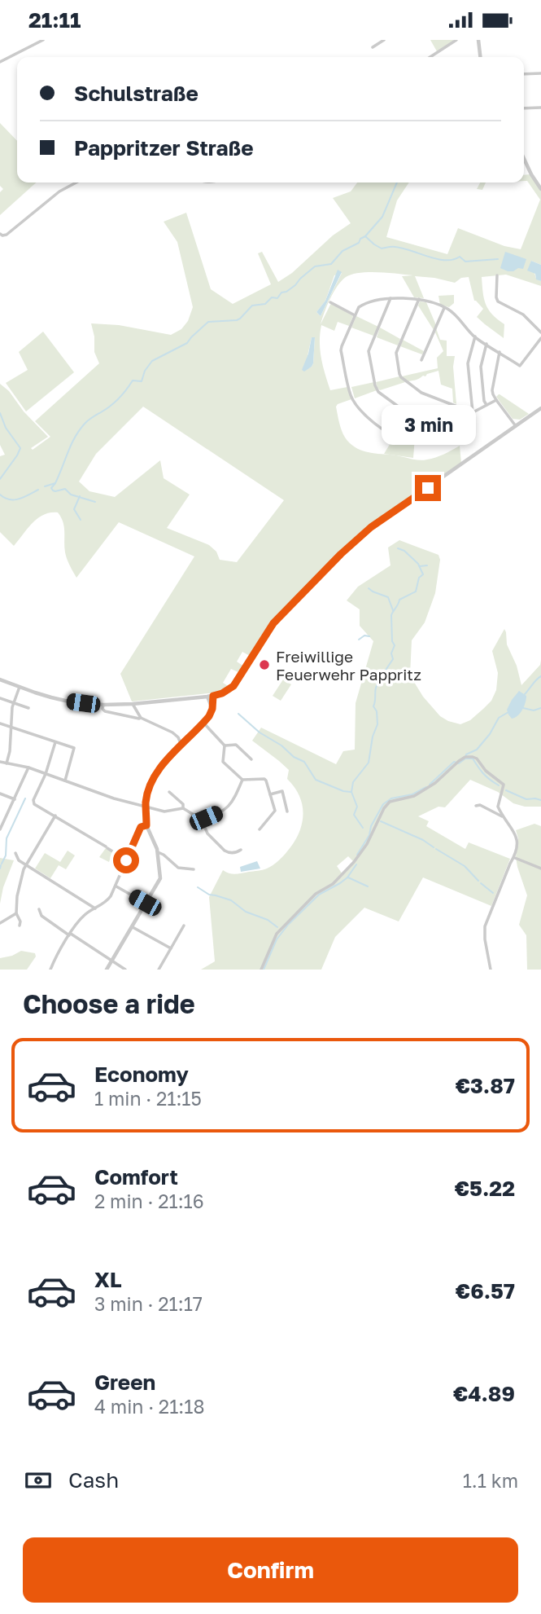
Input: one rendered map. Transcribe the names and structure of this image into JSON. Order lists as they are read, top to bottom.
{
  "places": ["Freiwillige Feuerwehr Pappritz"],
  "page": {
    "status": "21:11",
    "banner": ["Schulstraße", "Pappritzer Straße"],
    "bubble": "3 min",
    "heading": "Choose a ride",
    "list": [
      {
        "name": "Economy",
        "note": "1 min · 21:15",
        "value": "€3.87"
      },
      {
        "name": "Comfort",
        "note": "2 min · 21:16",
        "value": "€5.22"
      },
      {
        "name": "XL",
        "note": "3 min · 21:17",
        "value": "€6.57"
      },
      {
        "name": "Green",
        "note": "4 min · 21:18",
        "value": "€4.89"
      }
    ],
    "pay": ["Cash", "1.1 km"],
    "buttons": "Confirm"
  }
}
